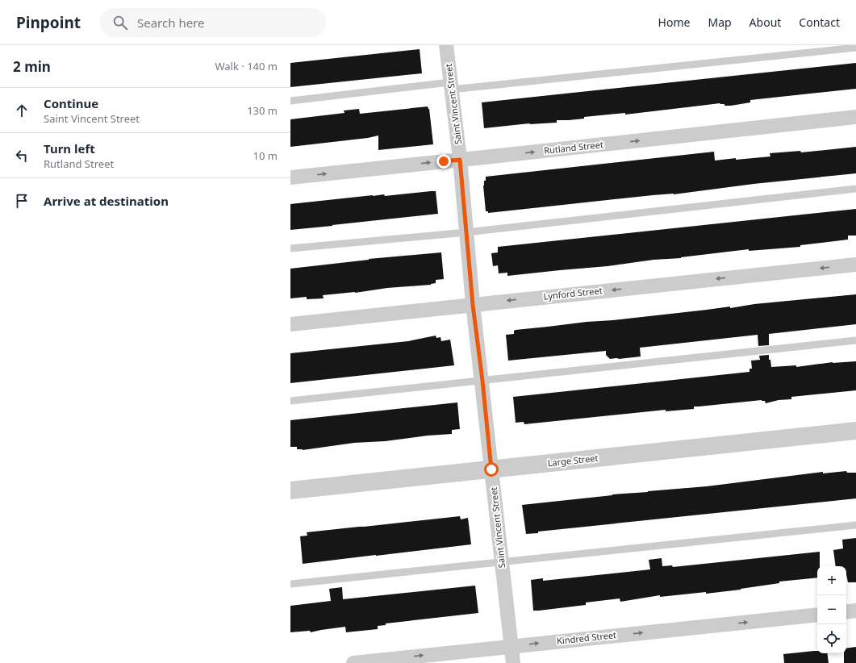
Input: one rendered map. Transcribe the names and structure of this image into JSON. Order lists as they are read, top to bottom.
{
  "streets": {
    "street": [
      "Saint Vincent Street",
      "Rutland Street",
      "Lynford Street",
      "Large Street",
      "Kindred Street"
    ]
  },
  "crossings": [
    ["Saint Vincent Street", "Rutland Street"],
    ["Saint Vincent Street", "Lynford Street"],
    ["Saint Vincent Street", "Large Street"],
    ["Saint Vincent Street", "Kindred Street"]
  ],
  "one_way": ["Rutland Street", "Lynford Street", "Kindred Street"],
  "page": {
    "header": "Pinpoint",
    "search": "Search here",
    "nav": [
      "Home",
      "Map",
      "About",
      "Contact"
    ],
    "heading": ["2 min", "Walk · 140 m"],
    "list": [
      ["Continue", "Saint Vincent Street", "130 m"],
      ["Turn left", "Rutland Street", "10 m"],
      "Arrive at destination"
    ],
    "map_buttons": ["+", "−"]
  }
}
